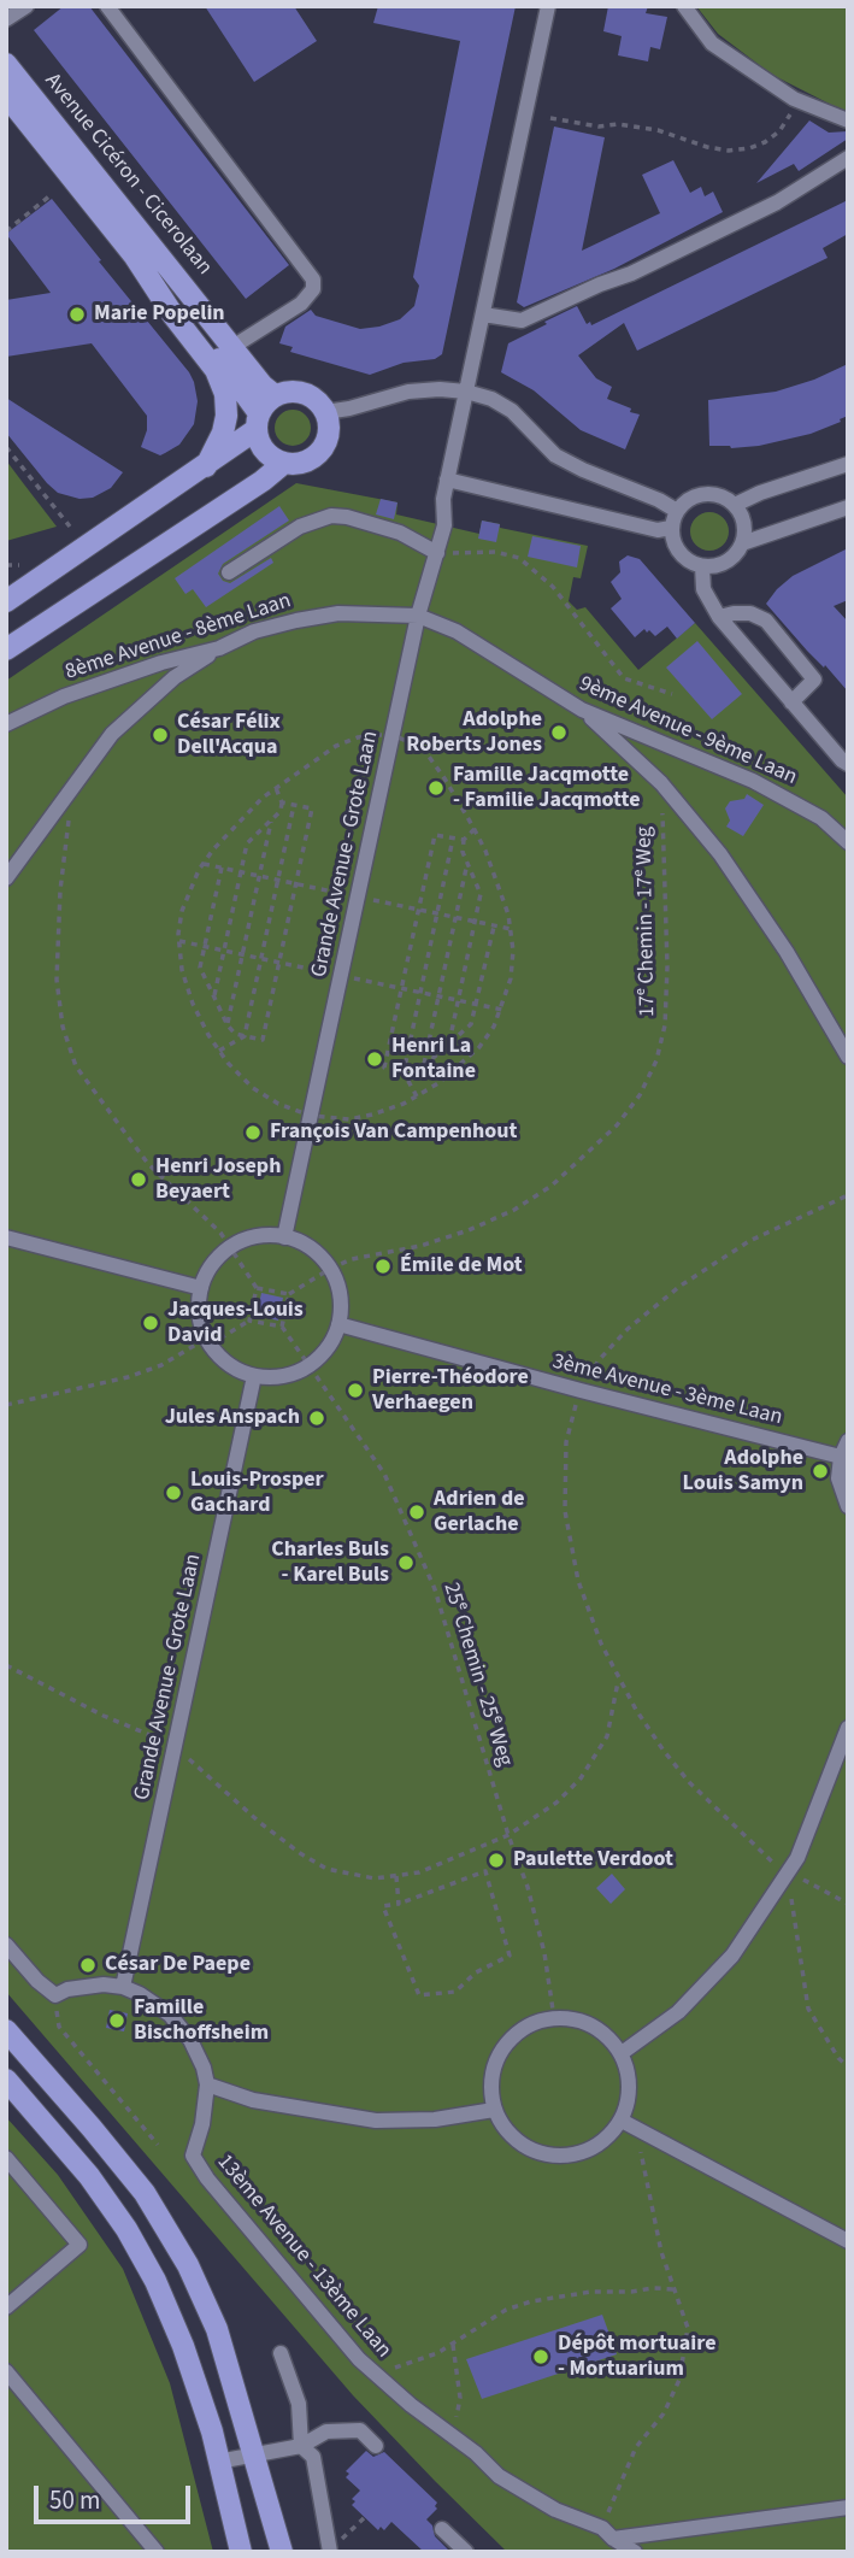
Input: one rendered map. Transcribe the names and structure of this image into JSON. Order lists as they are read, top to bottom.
{
  "streets": {
    "main road": ["Avenue Cicéron - Cicerolaan"],
    "street": [
      "8ème Avenue - 8ème Laan",
      "9ème Avenue - 9ème Laan",
      "Grande Avenue - Grote Laan",
      "3ème Avenue - 3ème Laan",
      "13ème Avenue - 13ème Laan"
    ],
    "path": ["17ᵉ Chemin - 17ᵉ Weg", "25ᵉ Chemin - 25ᵉ Weg"]
  },
  "crossings": [
    ["8ème Avenue - 8ème Laan", "9ème Avenue - 9ème Laan"],
    ["8ème Avenue - 8ème Laan", "Grande Avenue - Grote Laan"],
    ["9ème Avenue - 9ème Laan", "Grande Avenue - Grote Laan"]
  ],
  "places": [
    "Marie Popelin",
    "Adolphe Roberts Jones",
    "César Félix Dell'Acqua",
    "Famille Jacqmotte - Familie Jacqmotte",
    "Henri La Fontaine",
    "François Van Campenhout",
    "Henri Joseph Beyaert",
    "Émile de Mot",
    "Jacques-Louis David",
    "Pierre-Théodore Verhaegen",
    "Jules Anspach",
    "Adolphe Louis Samyn",
    "Louis-Prosper Gachard",
    "Adrien de Gerlache",
    "Charles Buls - Karel Buls",
    "Paulette Verdoot",
    "César De Paepe",
    "Famille Bischoffsheim",
    "Dépôt mortuaire - Mortuarium"
  ],
  "scale_bar": "50 m"
}
